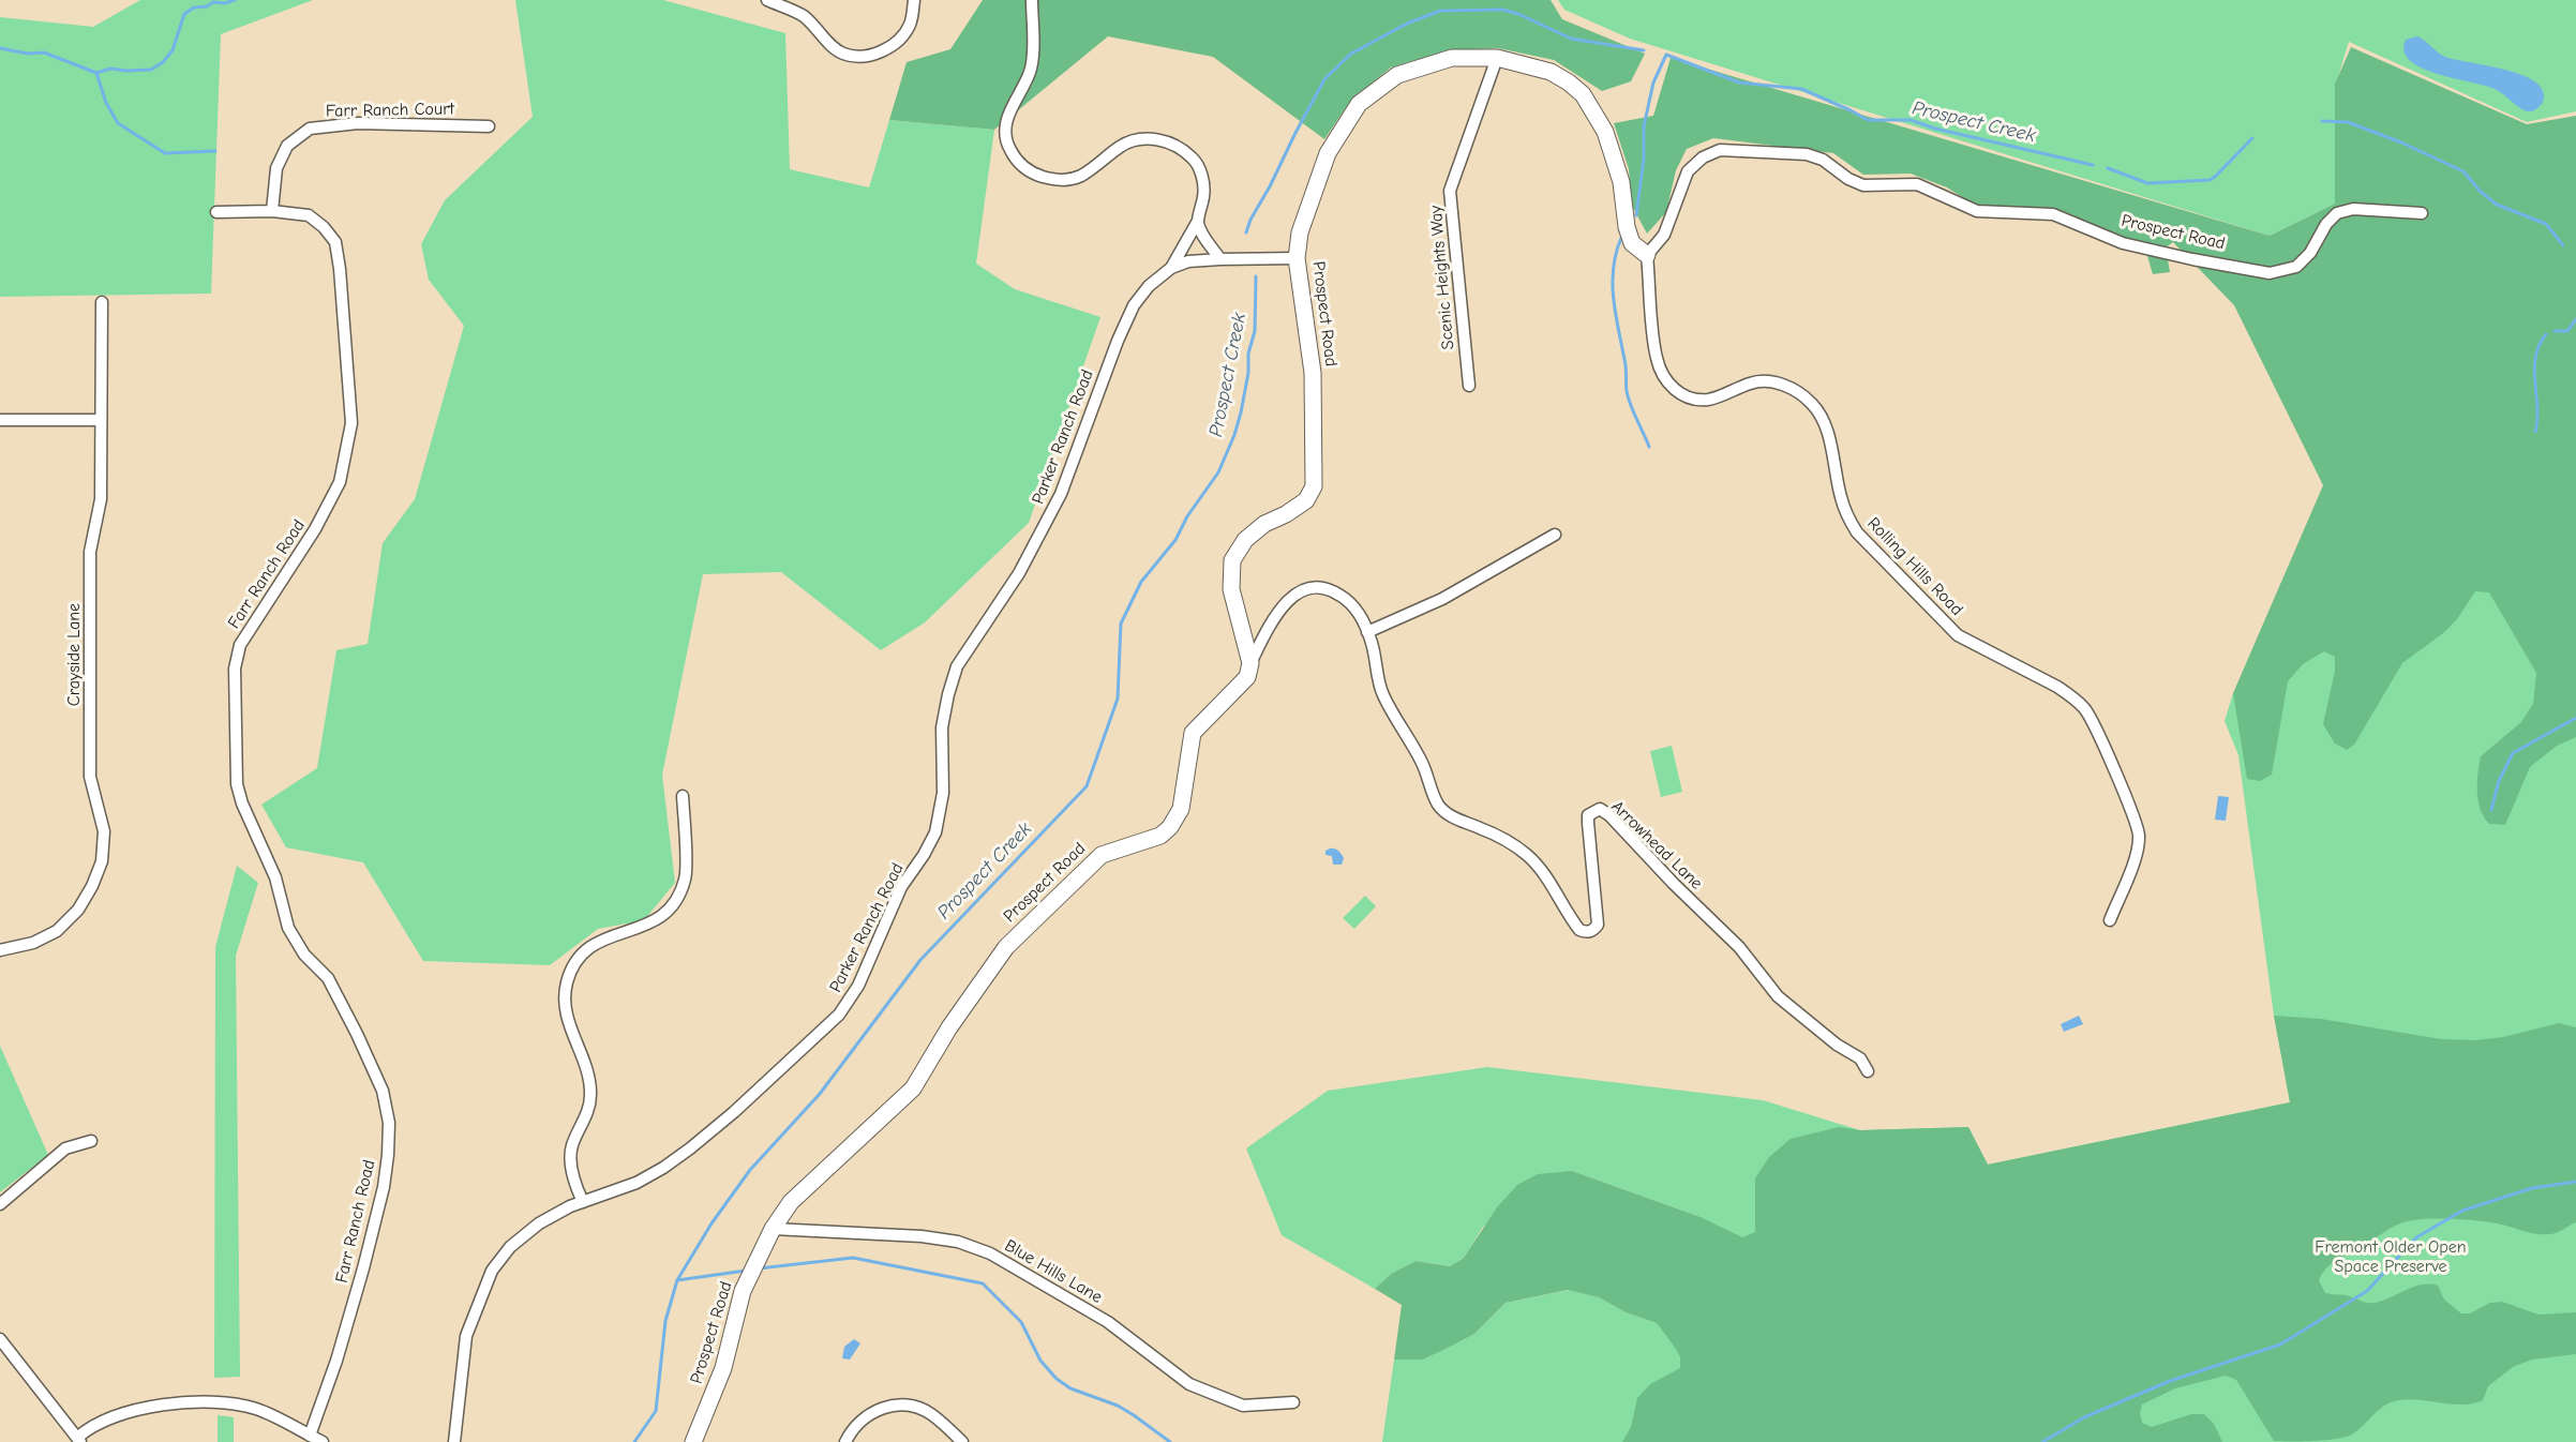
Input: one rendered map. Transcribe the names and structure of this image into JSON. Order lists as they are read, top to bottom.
{
  "streets": {
    "street": [
      "Farr Ranch Court",
      "Prospect Road",
      "Scenic Heights Way",
      "Parker Ranch Road",
      "Rolling Hills Road",
      "Farr Ranch Road",
      "Crayside Lane",
      "Arrowhead Lane",
      "Blue Hills Lane"
    ]
  },
  "crossings": [
    ["Farr Ranch Court", "Farr Ranch Road"],
    ["Prospect Road", "Scenic Heights Way"],
    ["Prospect Road", "Parker Ranch Road"],
    ["Prospect Road", "Rolling Hills Road"],
    ["Prospect Road", "Arrowhead Lane"],
    ["Prospect Road", "Blue Hills Lane"]
  ],
  "water": ["Prospect Creek"],
  "parks": ["Fremont Older Open Space Preserve"]
}
